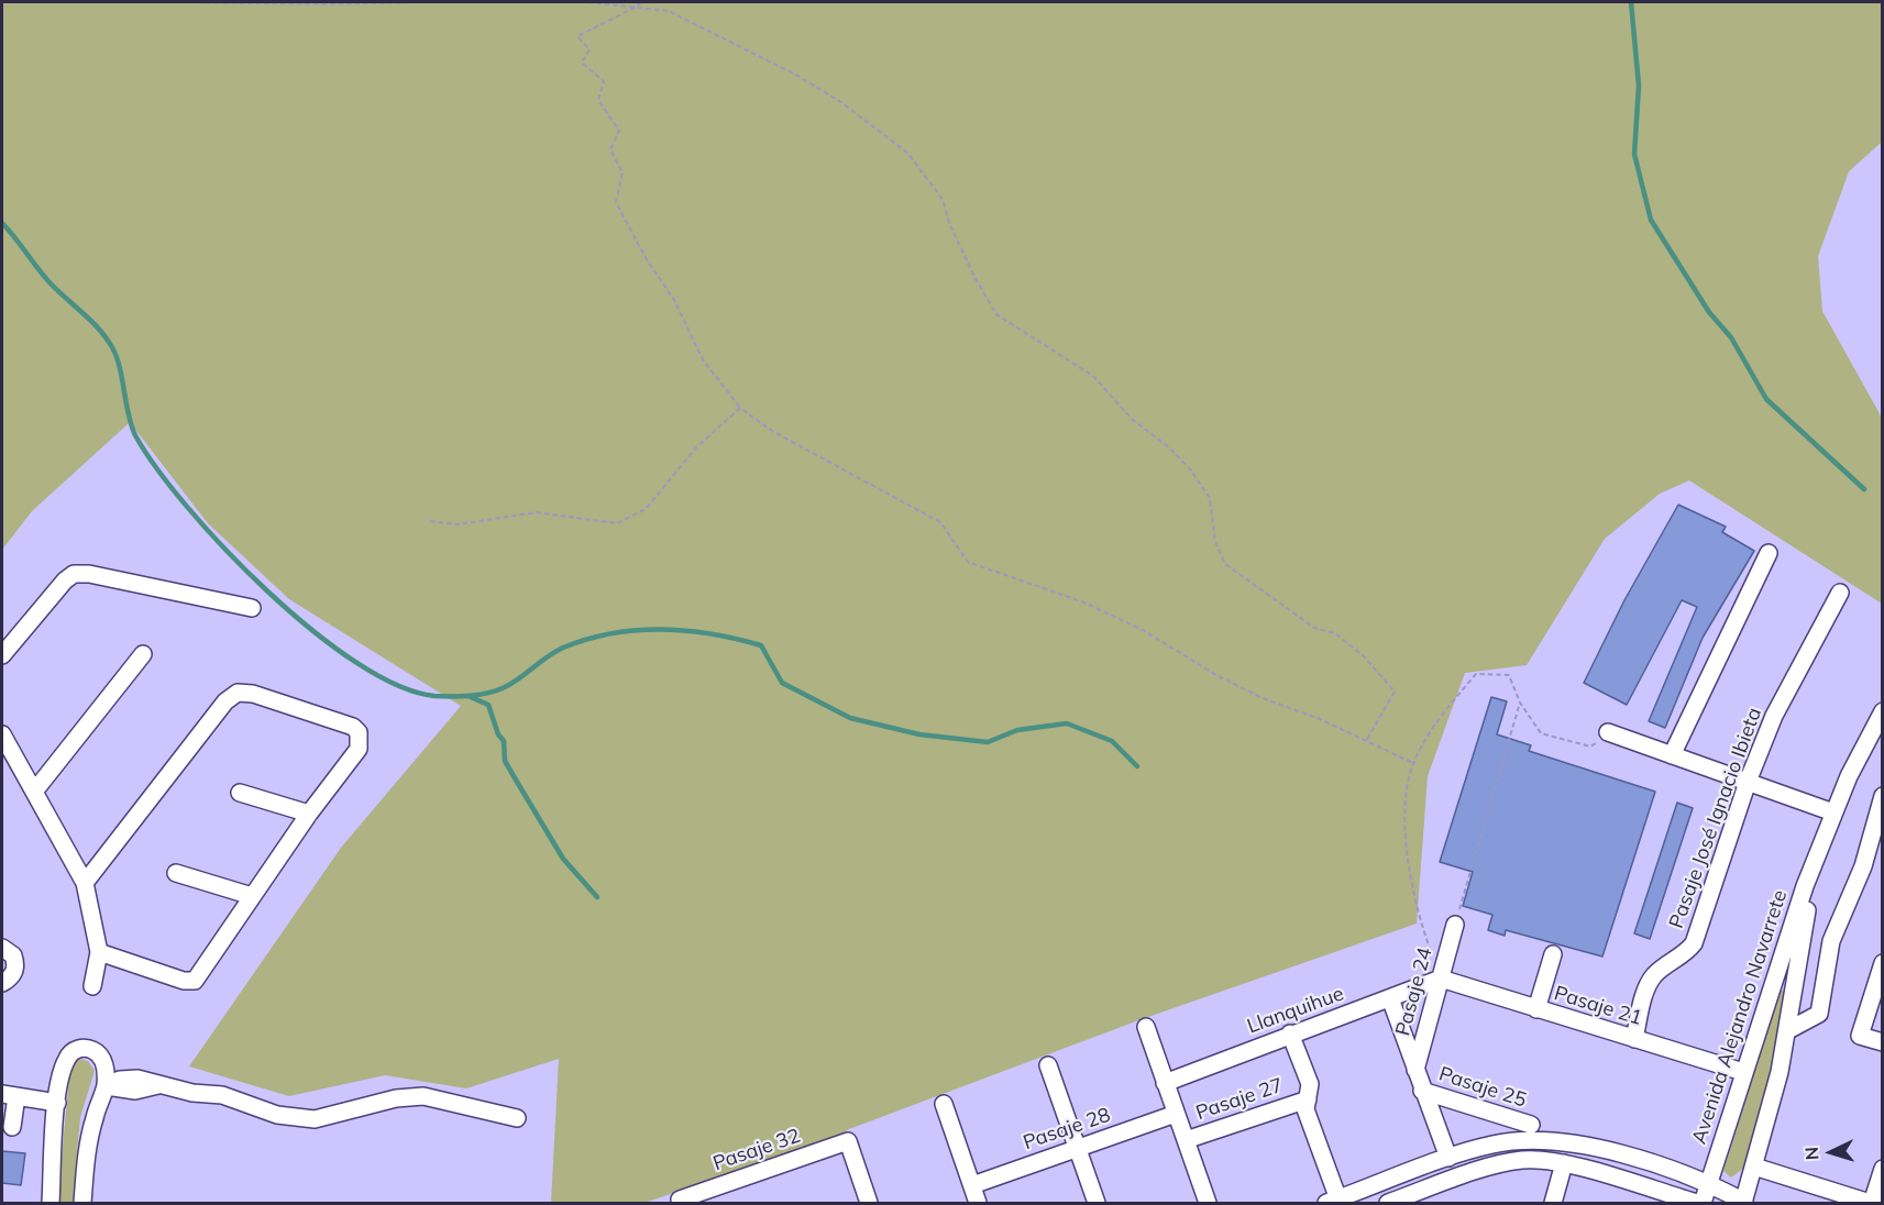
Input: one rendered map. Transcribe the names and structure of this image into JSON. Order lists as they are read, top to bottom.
{
  "streets": {
    "street": [
      "Pasaje José Ignacio Ibieta",
      "Pasaje 24",
      "Pasaje 21",
      "Llanquihue",
      "Avenida Alejandro Navarrete",
      "Pasaje 25",
      "Pasaje 27",
      "Pasaje 28",
      "Pasaje 32"
    ]
  },
  "crossings": [
    ["Pasaje José Ignacio Ibieta", "Pasaje 21"],
    ["Pasaje 24", "Pasaje 21"],
    ["Pasaje 24", "Llanquihue"],
    ["Pasaje 24", "Pasaje 25"],
    ["Pasaje 21", "Llanquihue"],
    ["Pasaje 21", "Avenida Alejandro Navarrete"],
    ["Llanquihue", "Pasaje 25"]
  ],
  "north": "left"
}
